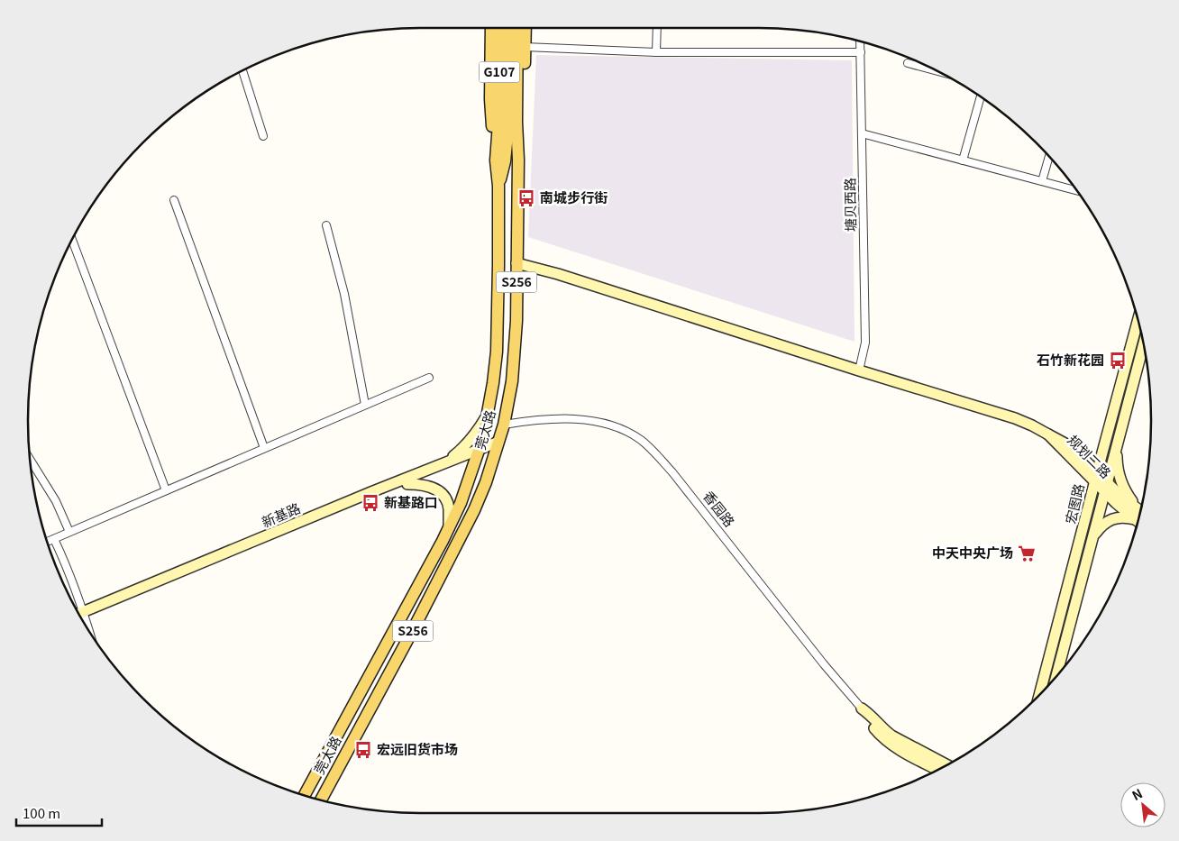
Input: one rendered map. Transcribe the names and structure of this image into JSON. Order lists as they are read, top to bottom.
{
  "streets": {
    "main road": ["G107", "S256", "莞太路"],
    "street": [
      "塘贝西路",
      "规划二路",
      "宏图路",
      "香园路",
      "新基路"
    ]
  },
  "crossings": [
    ["塘贝西路", "规划二路"],
    ["莞太路", "规划二路"],
    ["莞太路", "香园路"],
    ["莞太路", "新基路"],
    ["规划二路", "宏图路"]
  ],
  "places": {
    "bus stop": [
      "南城步行街",
      "石竹新花园",
      "新基路口",
      "宏远旧货市场"
    ],
    "supermarket": ["中天中央广场"]
  },
  "scale_bar": "100 m",
  "north": "top left"
}
